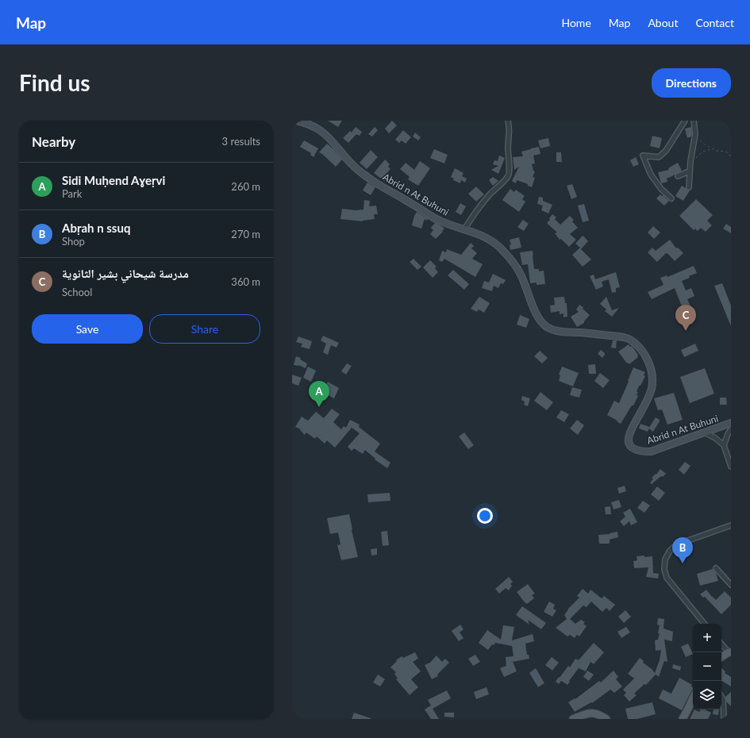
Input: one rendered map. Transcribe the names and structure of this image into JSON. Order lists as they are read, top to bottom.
{
  "streets": {
    "street": ["Abrid n At Buhuni"]
  },
  "page": {
    "header": "Map",
    "nav": [
      "Home",
      "Map",
      "About",
      "Contact"
    ],
    "buttons": [
      "Directions",
      ["Save", "Share"]
    ],
    "title": "Find us",
    "heading": ["Nearby", "3 results"],
    "list": [
      {
        "mark": "A",
        "name": "Sidi Muḥend Aɣeṛvi",
        "note": "Park",
        "value": "260 m"
      },
      {
        "mark": "B",
        "name": "Abṛah n ssuq",
        "note": "Shop",
        "value": "270 m"
      },
      {
        "mark": "C",
        "name": "مدرسة شيحاني بشير الثانوية",
        "note": "School",
        "value": "360 m"
      }
    ],
    "pins": ["C", "A", "B"],
    "map_buttons": ["+", "−"]
  }
}
